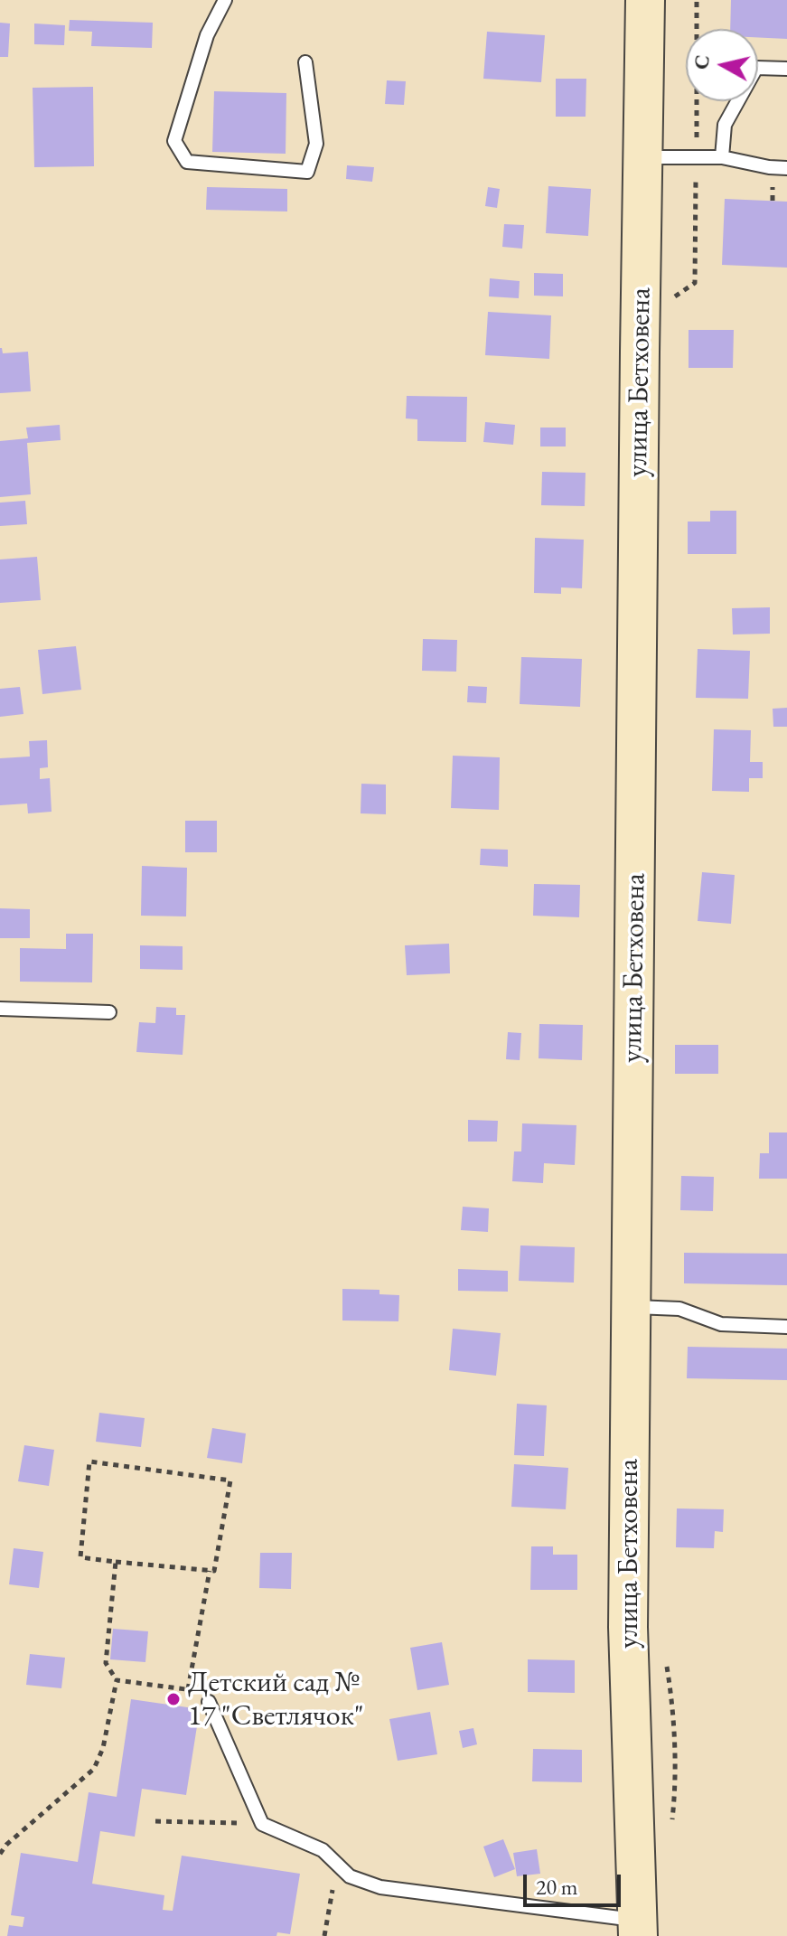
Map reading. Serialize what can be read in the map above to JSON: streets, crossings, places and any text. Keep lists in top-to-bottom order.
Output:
{
  "streets": {
    "main road": ["улица Бетховена"]
  },
  "places": ["Детский сад № 17 \"Светлячок\""],
  "scale_bar": "20 m",
  "north": "left"
}
